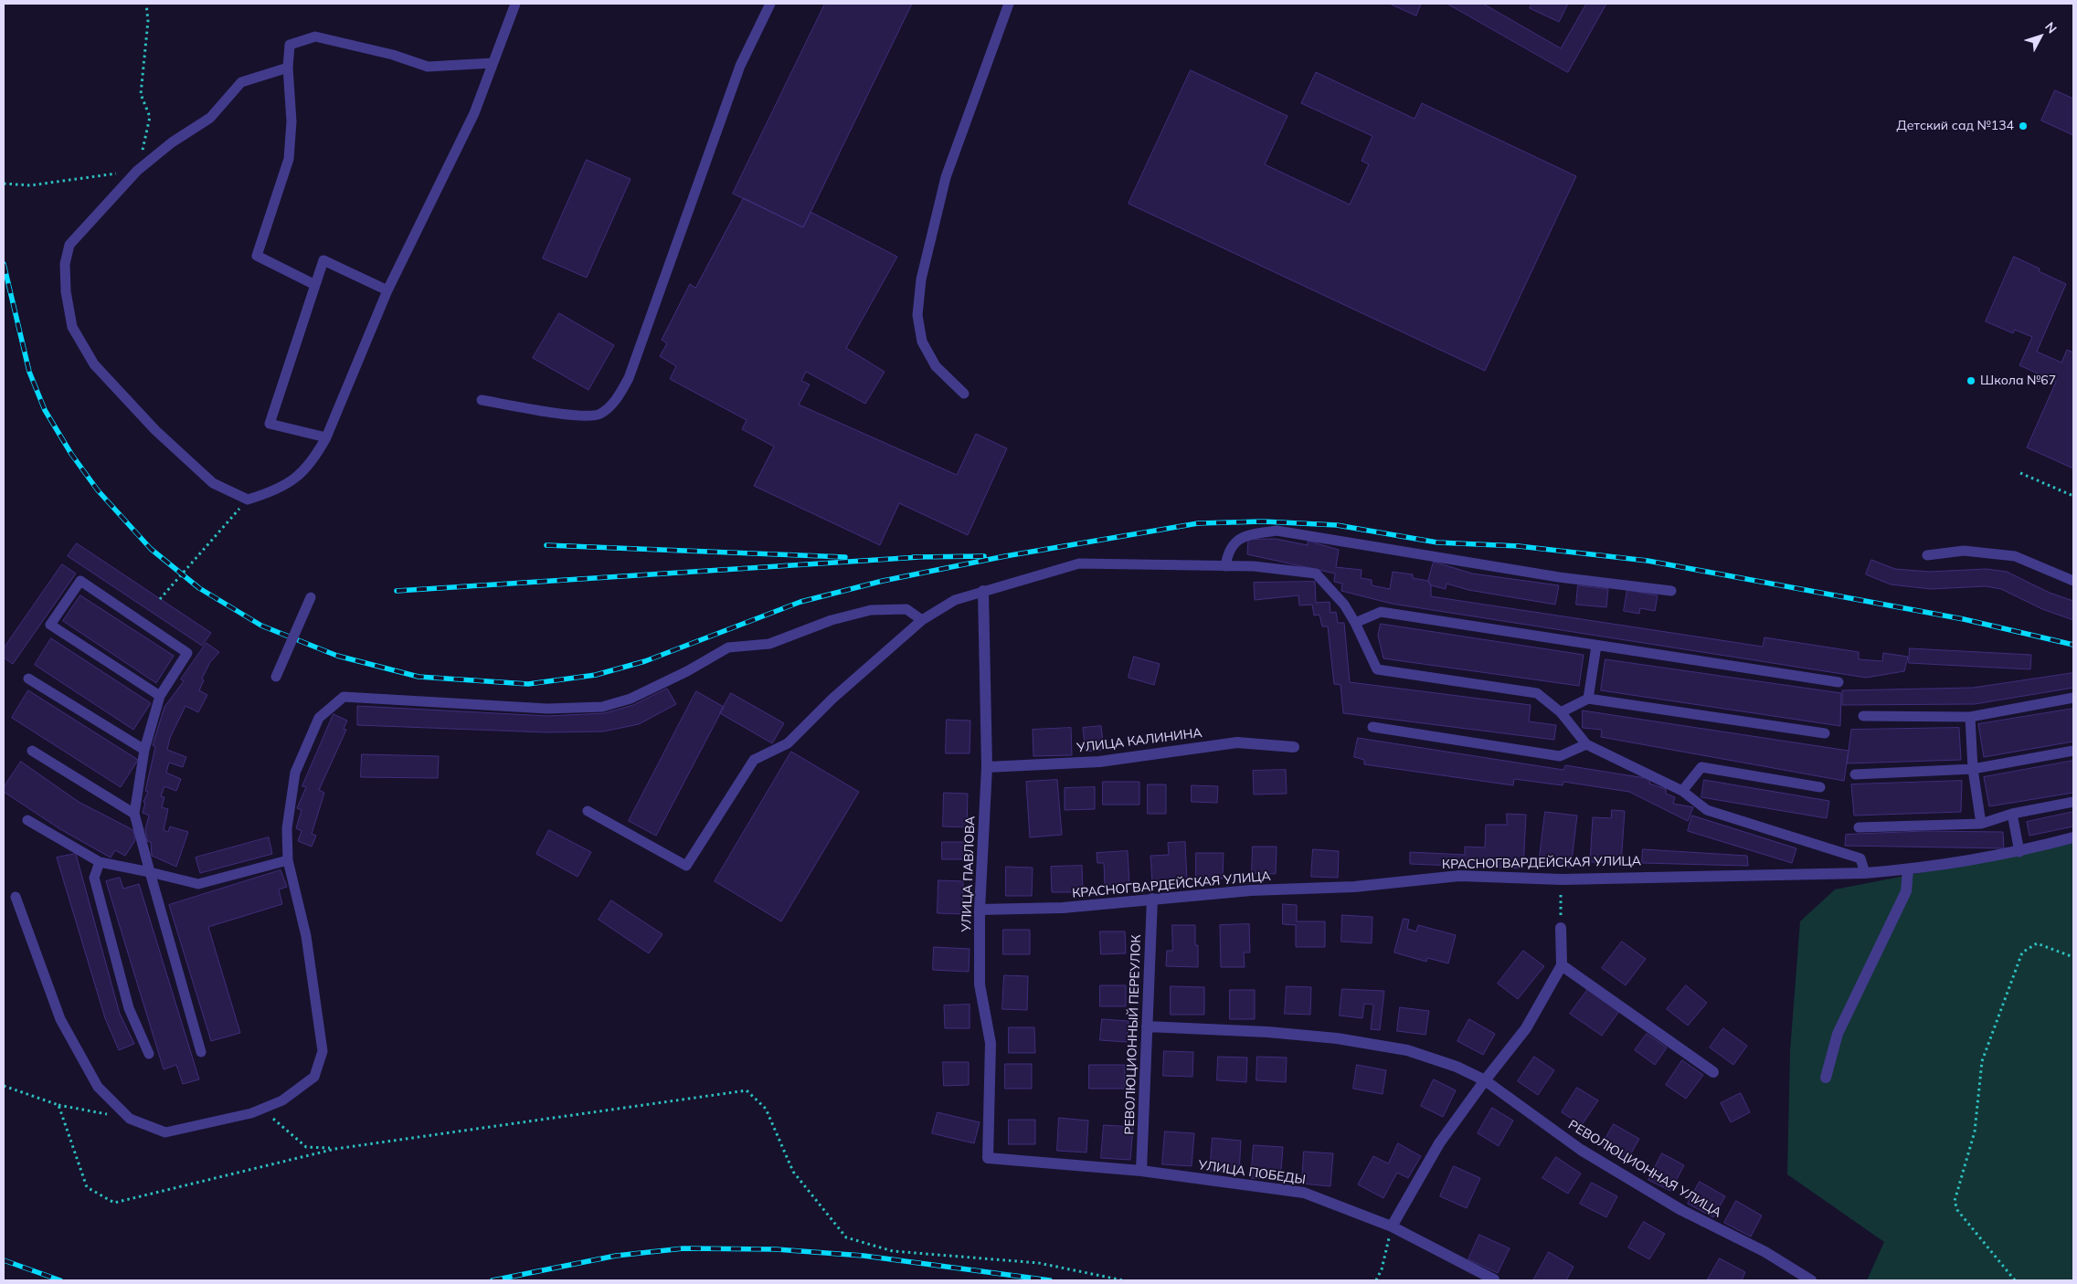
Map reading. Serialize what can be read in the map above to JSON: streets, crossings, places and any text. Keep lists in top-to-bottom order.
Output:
{
  "streets": {
    "street": [
      "УЛИЦА КАЛИНИНА",
      "КРАСНОГВАРДЕЙСКАЯ УЛИЦА",
      "УЛИЦА ПАВЛОВА",
      "РЕВОЛЮЦИОННЫЙ ПЕРЕУЛОК",
      "РЕВОЛЮЦИОННАЯ УЛИЦА",
      "УЛИЦА ПОБЕДЫ"
    ]
  },
  "crossings": [
    ["УЛИЦА КАЛИНИНА", "УЛИЦА ПАВЛОВА"],
    ["КРАСНОГВАРДЕЙСКАЯ УЛИЦА", "УЛИЦА ПАВЛОВА"],
    ["КРАСНОГВАРДЕЙСКАЯ УЛИЦА", "РЕВОЛЮЦИОННЫЙ ПЕРЕУЛОК"],
    ["УЛИЦА ПАВЛОВА", "УЛИЦА ПОБЕДЫ"],
    ["РЕВОЛЮЦИОННЫЙ ПЕРЕУЛОК", "РЕВОЛЮЦИОННАЯ УЛИЦА"],
    ["РЕВОЛЮЦИОННЫЙ ПЕРЕУЛОК", "УЛИЦА ПОБЕДЫ"]
  ],
  "places": ["Детский сад №134", "Школа №67"],
  "north": "top right"
}
